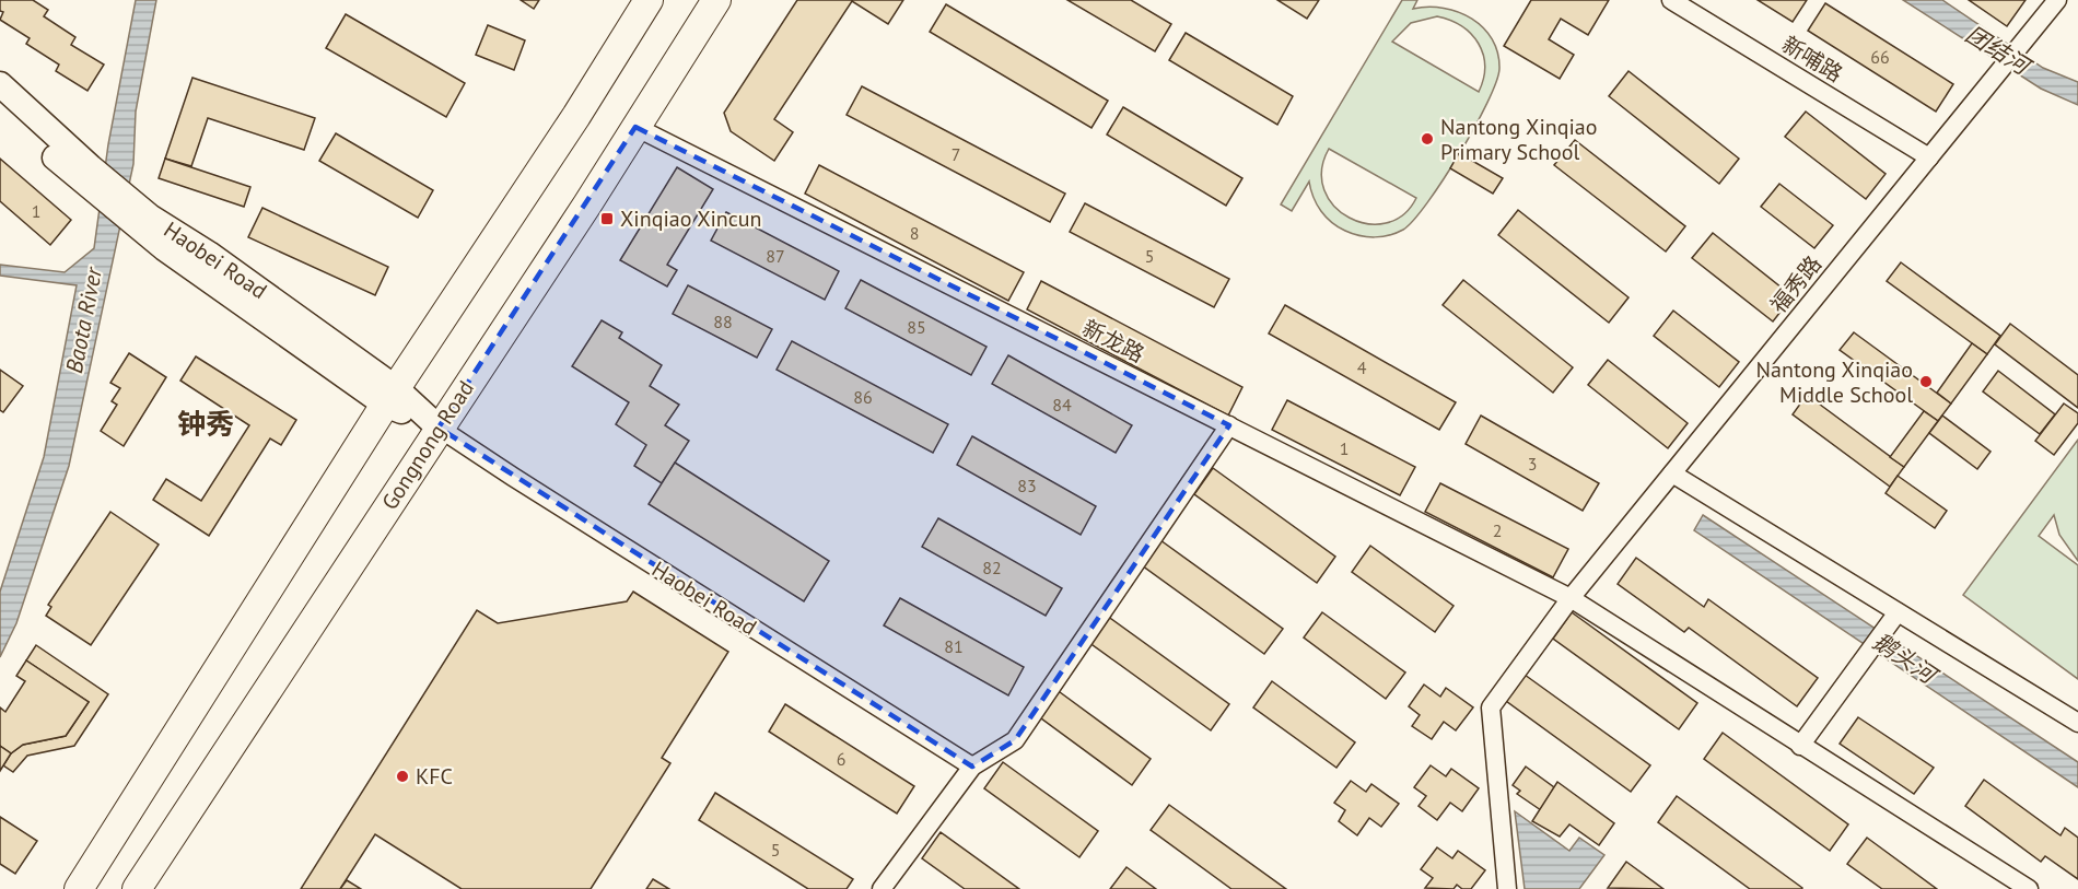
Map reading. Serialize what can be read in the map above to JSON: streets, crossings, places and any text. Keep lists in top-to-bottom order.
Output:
{
  "streets": {
    "main road": ["Gongnong Road"],
    "street": [
      "新哺路",
      "Haobei Road",
      "福秀路",
      "新龙路"
    ]
  },
  "crossings": [
    ["新哺路", "福秀路"],
    ["Haobei Road", "Gongnong Road"],
    ["福秀路", "新龙路"],
    ["新龙路", "Gongnong Road"]
  ],
  "districts": ["钟秀"],
  "water": ["团结河", "Baota River", "鹅头河"],
  "places": {
    "other": ["Nantong Xinqiao Primary School", "Nantong Xinqiao Middle School", "KFC"],
    "transit": ["Xinqiao Xincun"]
  },
  "house_numbers": [
    "66",
    "7",
    "1",
    "8",
    "87",
    "5",
    "88",
    "85",
    "4",
    "86",
    "84",
    "1",
    "3",
    "83",
    "2",
    "82",
    "81",
    "6",
    "5"
  ]
}
